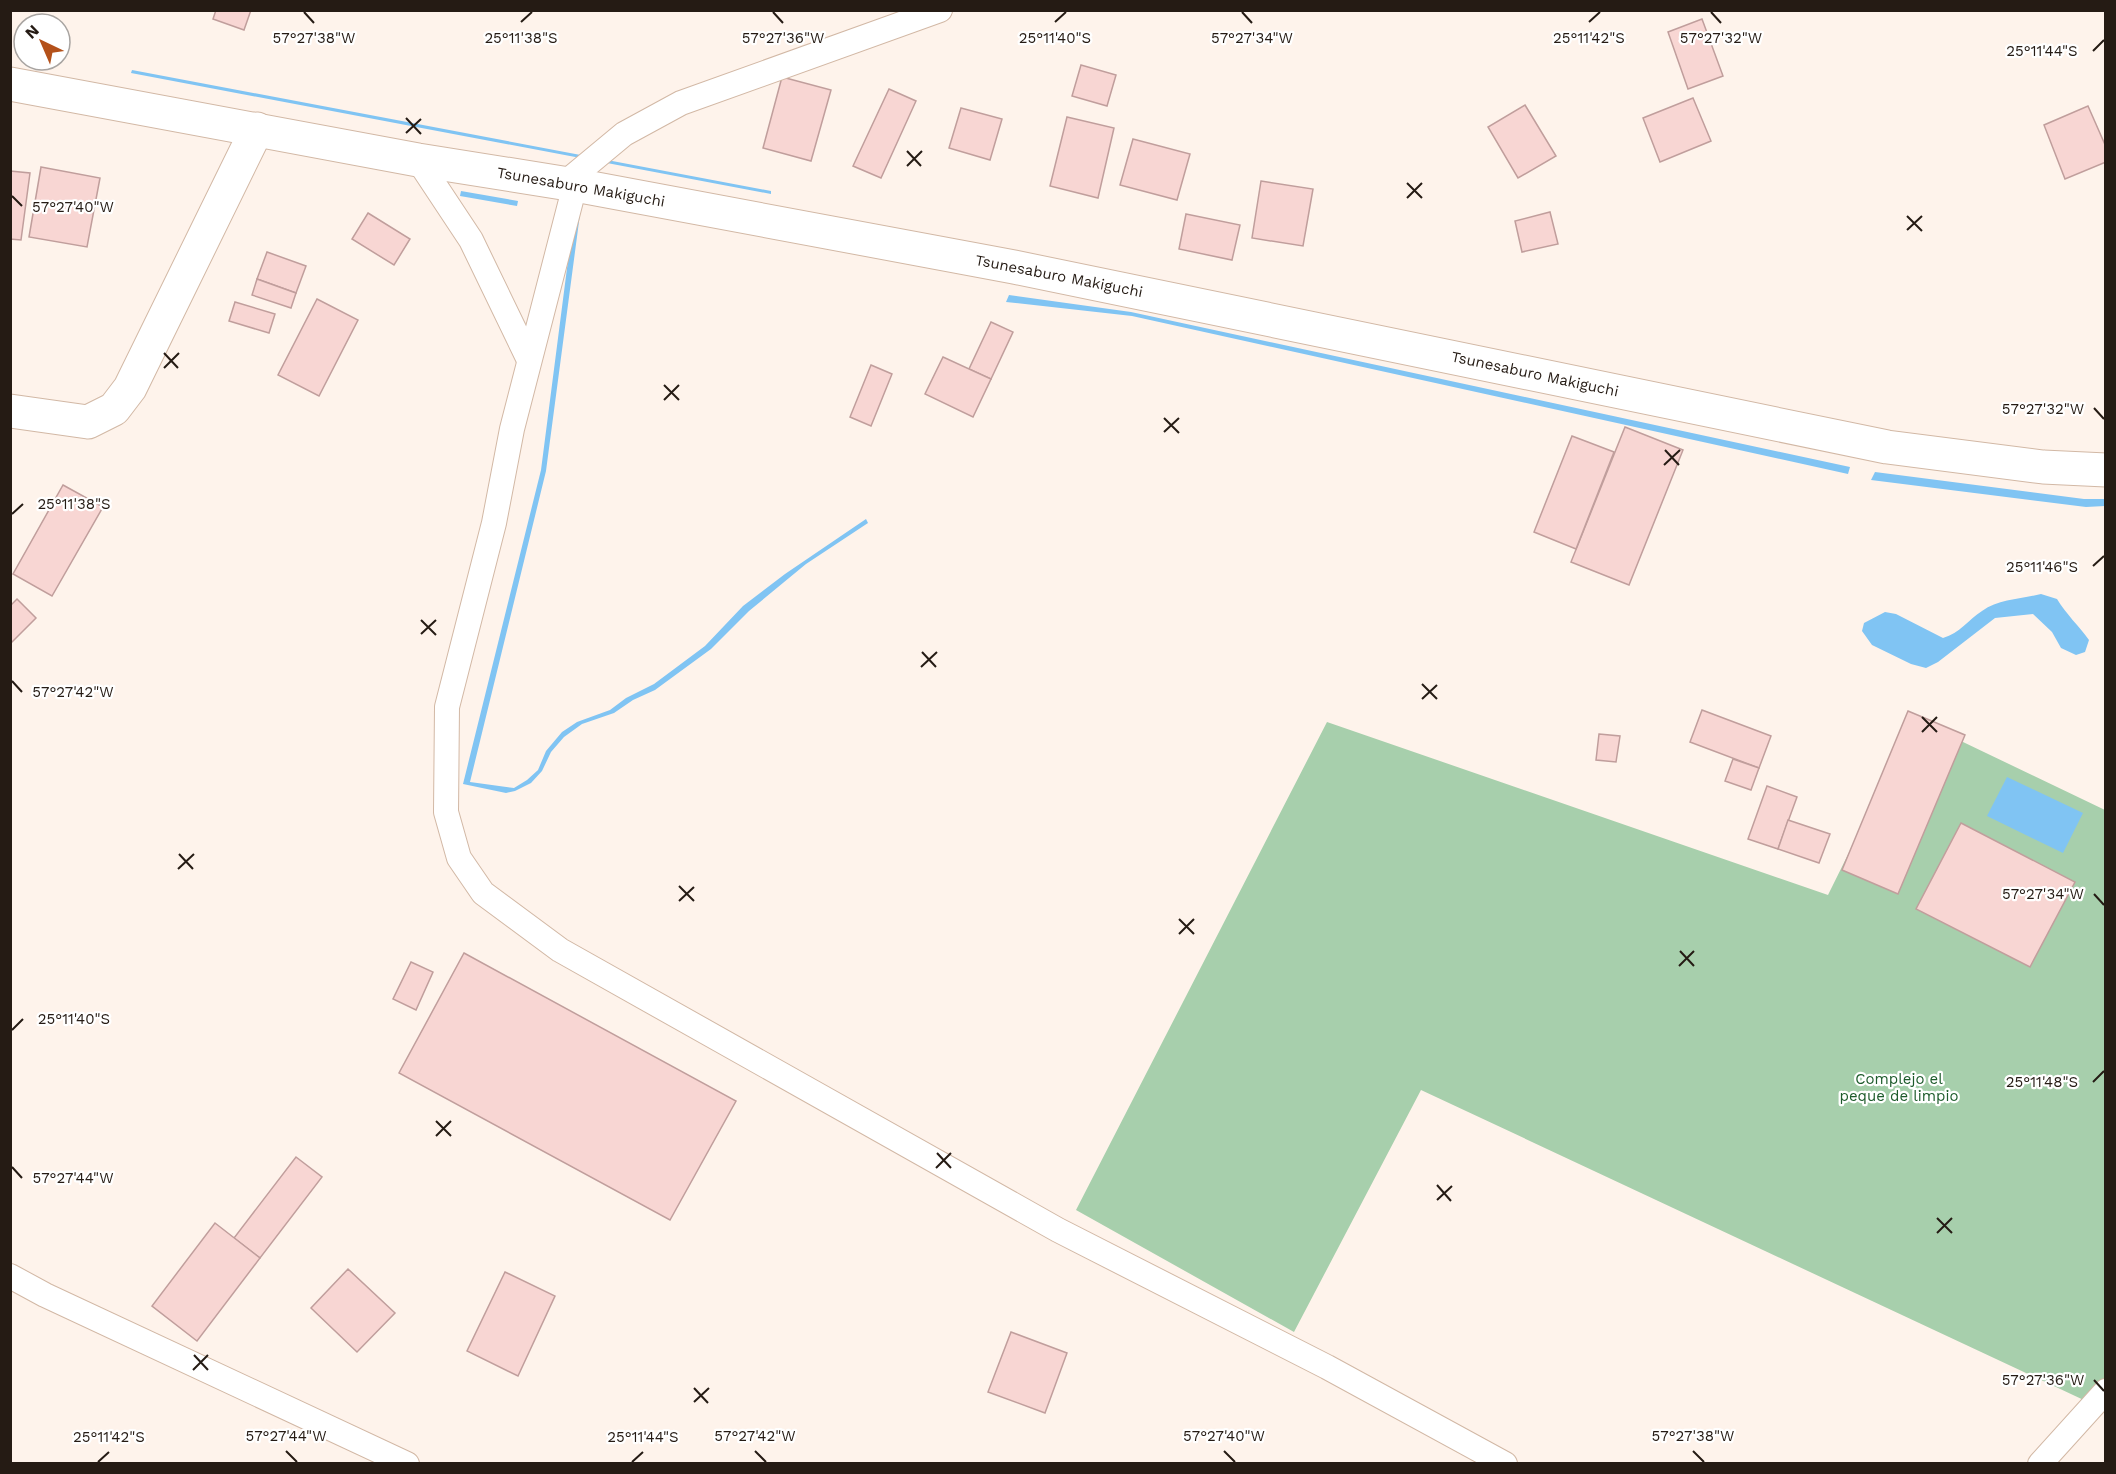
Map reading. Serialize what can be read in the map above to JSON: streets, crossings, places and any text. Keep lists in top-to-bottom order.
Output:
{
  "streets": {
    "street": ["Tsunesaburo Makiguchi"]
  },
  "parks": ["Complejo el peque de limpio"],
  "north": "top left",
  "coordinates": [
    "25°11'38\"S",
    "25°11'40\"S",
    "25°11'42\"S",
    "57°27'38\"W",
    "57°27'36\"W",
    "57°27'34\"W",
    "57°27'32\"W",
    "25°11'44\"S",
    "57°27'40\"W",
    "25°11'46\"S",
    "57°27'42\"W",
    "25°11'48\"S",
    "57°27'44\"W"
  ]
}
